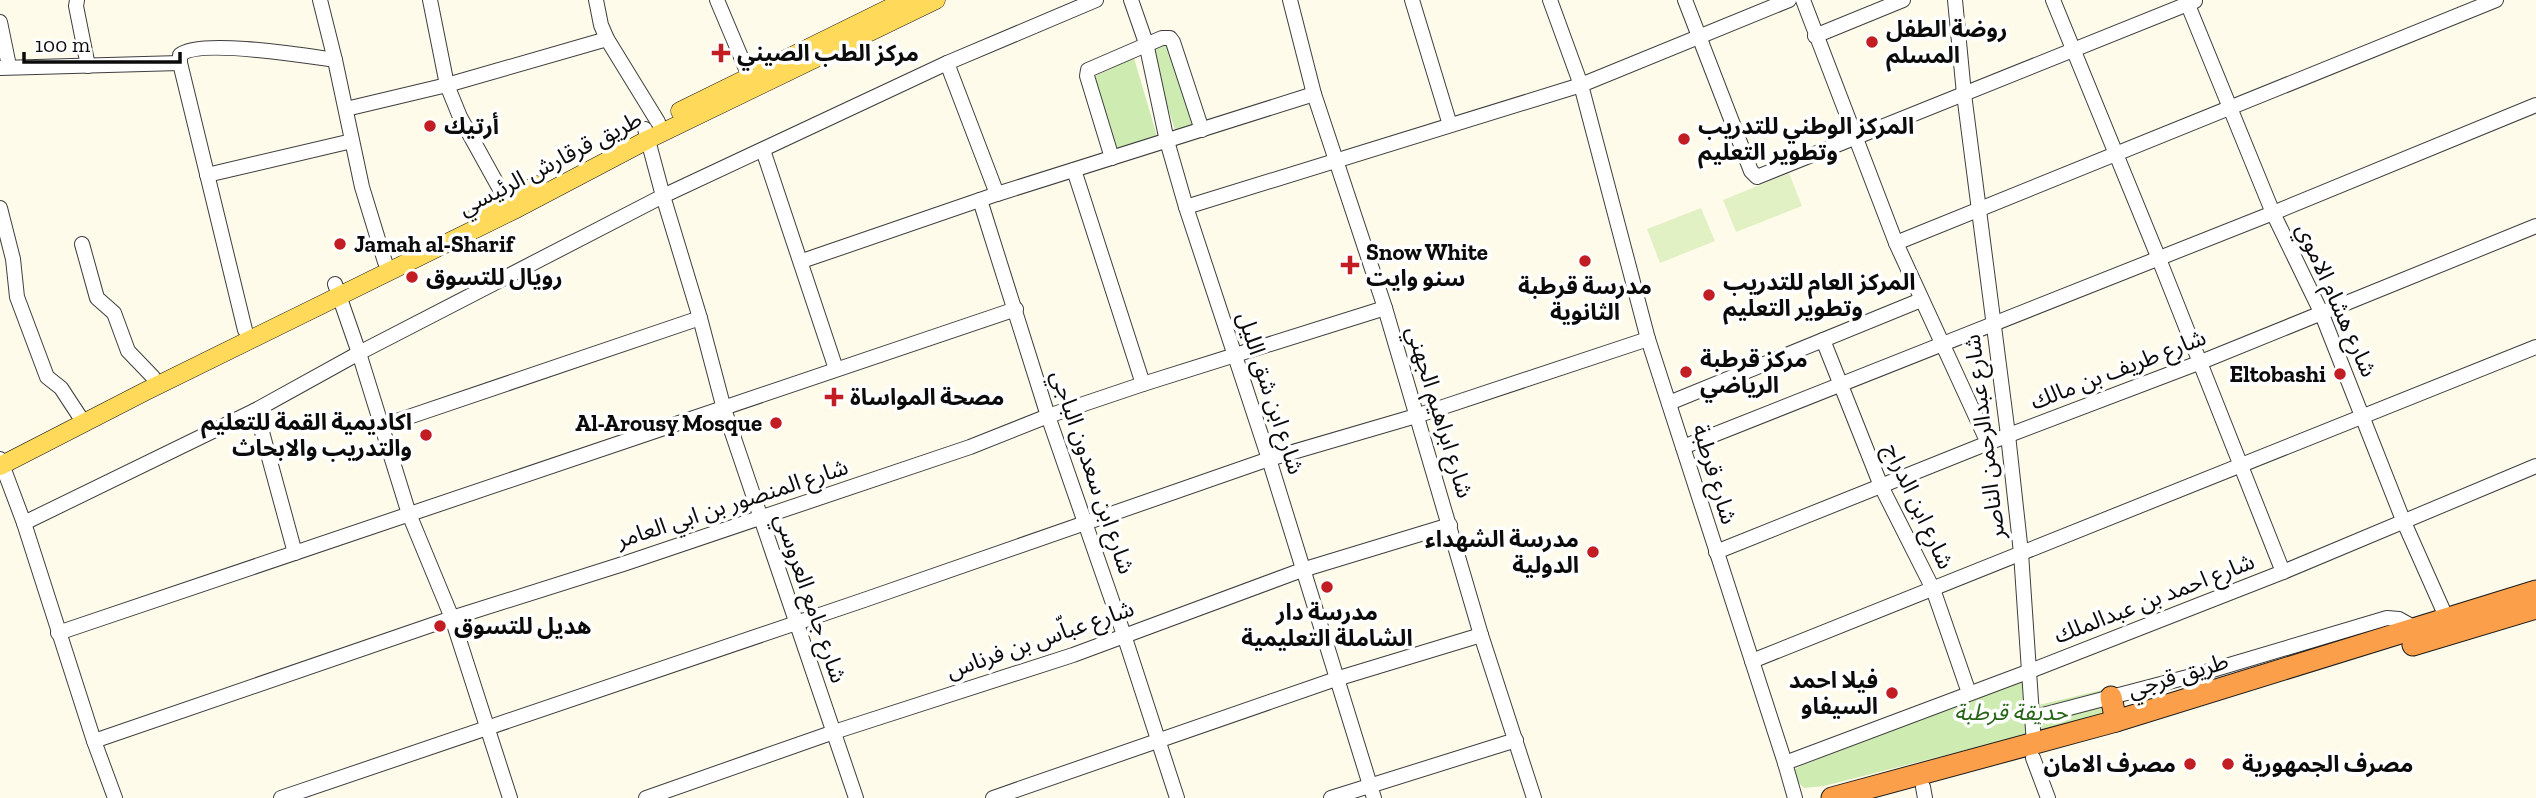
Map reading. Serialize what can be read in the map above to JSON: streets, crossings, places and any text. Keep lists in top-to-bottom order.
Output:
{
  "streets": {
    "highway": ["طريق قرجي"],
    "main road": ["طريق قرقارش الرئيسي"],
    "street": [
      "شارع هشام الاموي",
      "شارع طريف بن مالك",
      "شارع ابن شق الليل",
      "شارع ابراهيم الجهني",
      "شارع عبدالرحمن الناصر",
      "شارع ابن سعدون الباجي",
      "شارع قرطبة",
      "شارع المنصور بن ابي العامر",
      "شارع ابن الدراج",
      "شارع جامع العروسي",
      "شارع احمد بن عبدالملك",
      "شارع عباّس بن فرناس"
    ]
  },
  "crossings": [
    ["طريق قرقارش الرئيسي", "شارع جامع العروسي"],
    ["شارع هشام الاموي", "شارع طريف بن مالك"],
    ["شارع هشام الاموي", "شارع احمد بن عبدالملك"],
    ["شارع هشام الاموي", "طريق قرجي"],
    ["شارع طريف بن مالك", "شارع عبدالرحمن الناصر"],
    ["شارع طريف بن مالك", "شارع قرطبة"],
    ["شارع طريف بن مالك", "شارع ابن الدراج"],
    ["شارع ابن شق الليل", "شارع المنصور بن ابي العامر"],
    ["شارع ابن شق الليل", "شارع عباّس بن فرناس"],
    ["شارع ابراهيم الجهني", "شارع المنصور بن ابي العامر"],
    ["شارع ابراهيم الجهني", "شارع عباّس بن فرناس"],
    ["شارع عبدالرحمن الناصر", "شارع احمد بن عبدالملك"],
    ["شارع عبدالرحمن الناصر", "طريق قرجي"],
    ["شارع ابن سعدون الباجي", "شارع المنصور بن ابي العامر"],
    ["شارع ابن سعدون الباجي", "شارع عباّس بن فرناس"],
    ["شارع قرطبة", "شارع احمد بن عبدالملك"],
    ["شارع المنصور بن ابي العامر", "شارع جامع العروسي"],
    ["شارع ابن الدراج", "شارع احمد بن عبدالملك"],
    ["شارع جامع العروسي", "شارع عباّس بن فرناس"]
  ],
  "parks": ["حديقة قرطبة"],
  "places": {
    "other": [
      "روضة الطفل المسلم",
      "أرتيك",
      "المركز الوطني للتدريب وتطوير التعليم",
      "Jamah al-Sharif",
      "مدرسة قرطبة الثانوية",
      "رويال للتسوق",
      "المركز العام للتدريب وتطوير التعليم",
      "مركز قرطبة الرياضي",
      "Eltobashi",
      "Al-Arousy Mosque",
      "اكاديمية القمة للتعليم والتدريب والابحاث",
      "مدرسة الشهداء الدولية",
      "مدرسة دار الشاملة التعليمية",
      "هديل للتسوق",
      "فيلا احمد السيفاو",
      "مصرف الامان",
      "مصرف الجمهورية"
    ],
    "health": ["مركز الطب الصيني", "Snow White سنو وايت", "مصحة المواساة"]
  },
  "scale_bar": "100 m"
}
